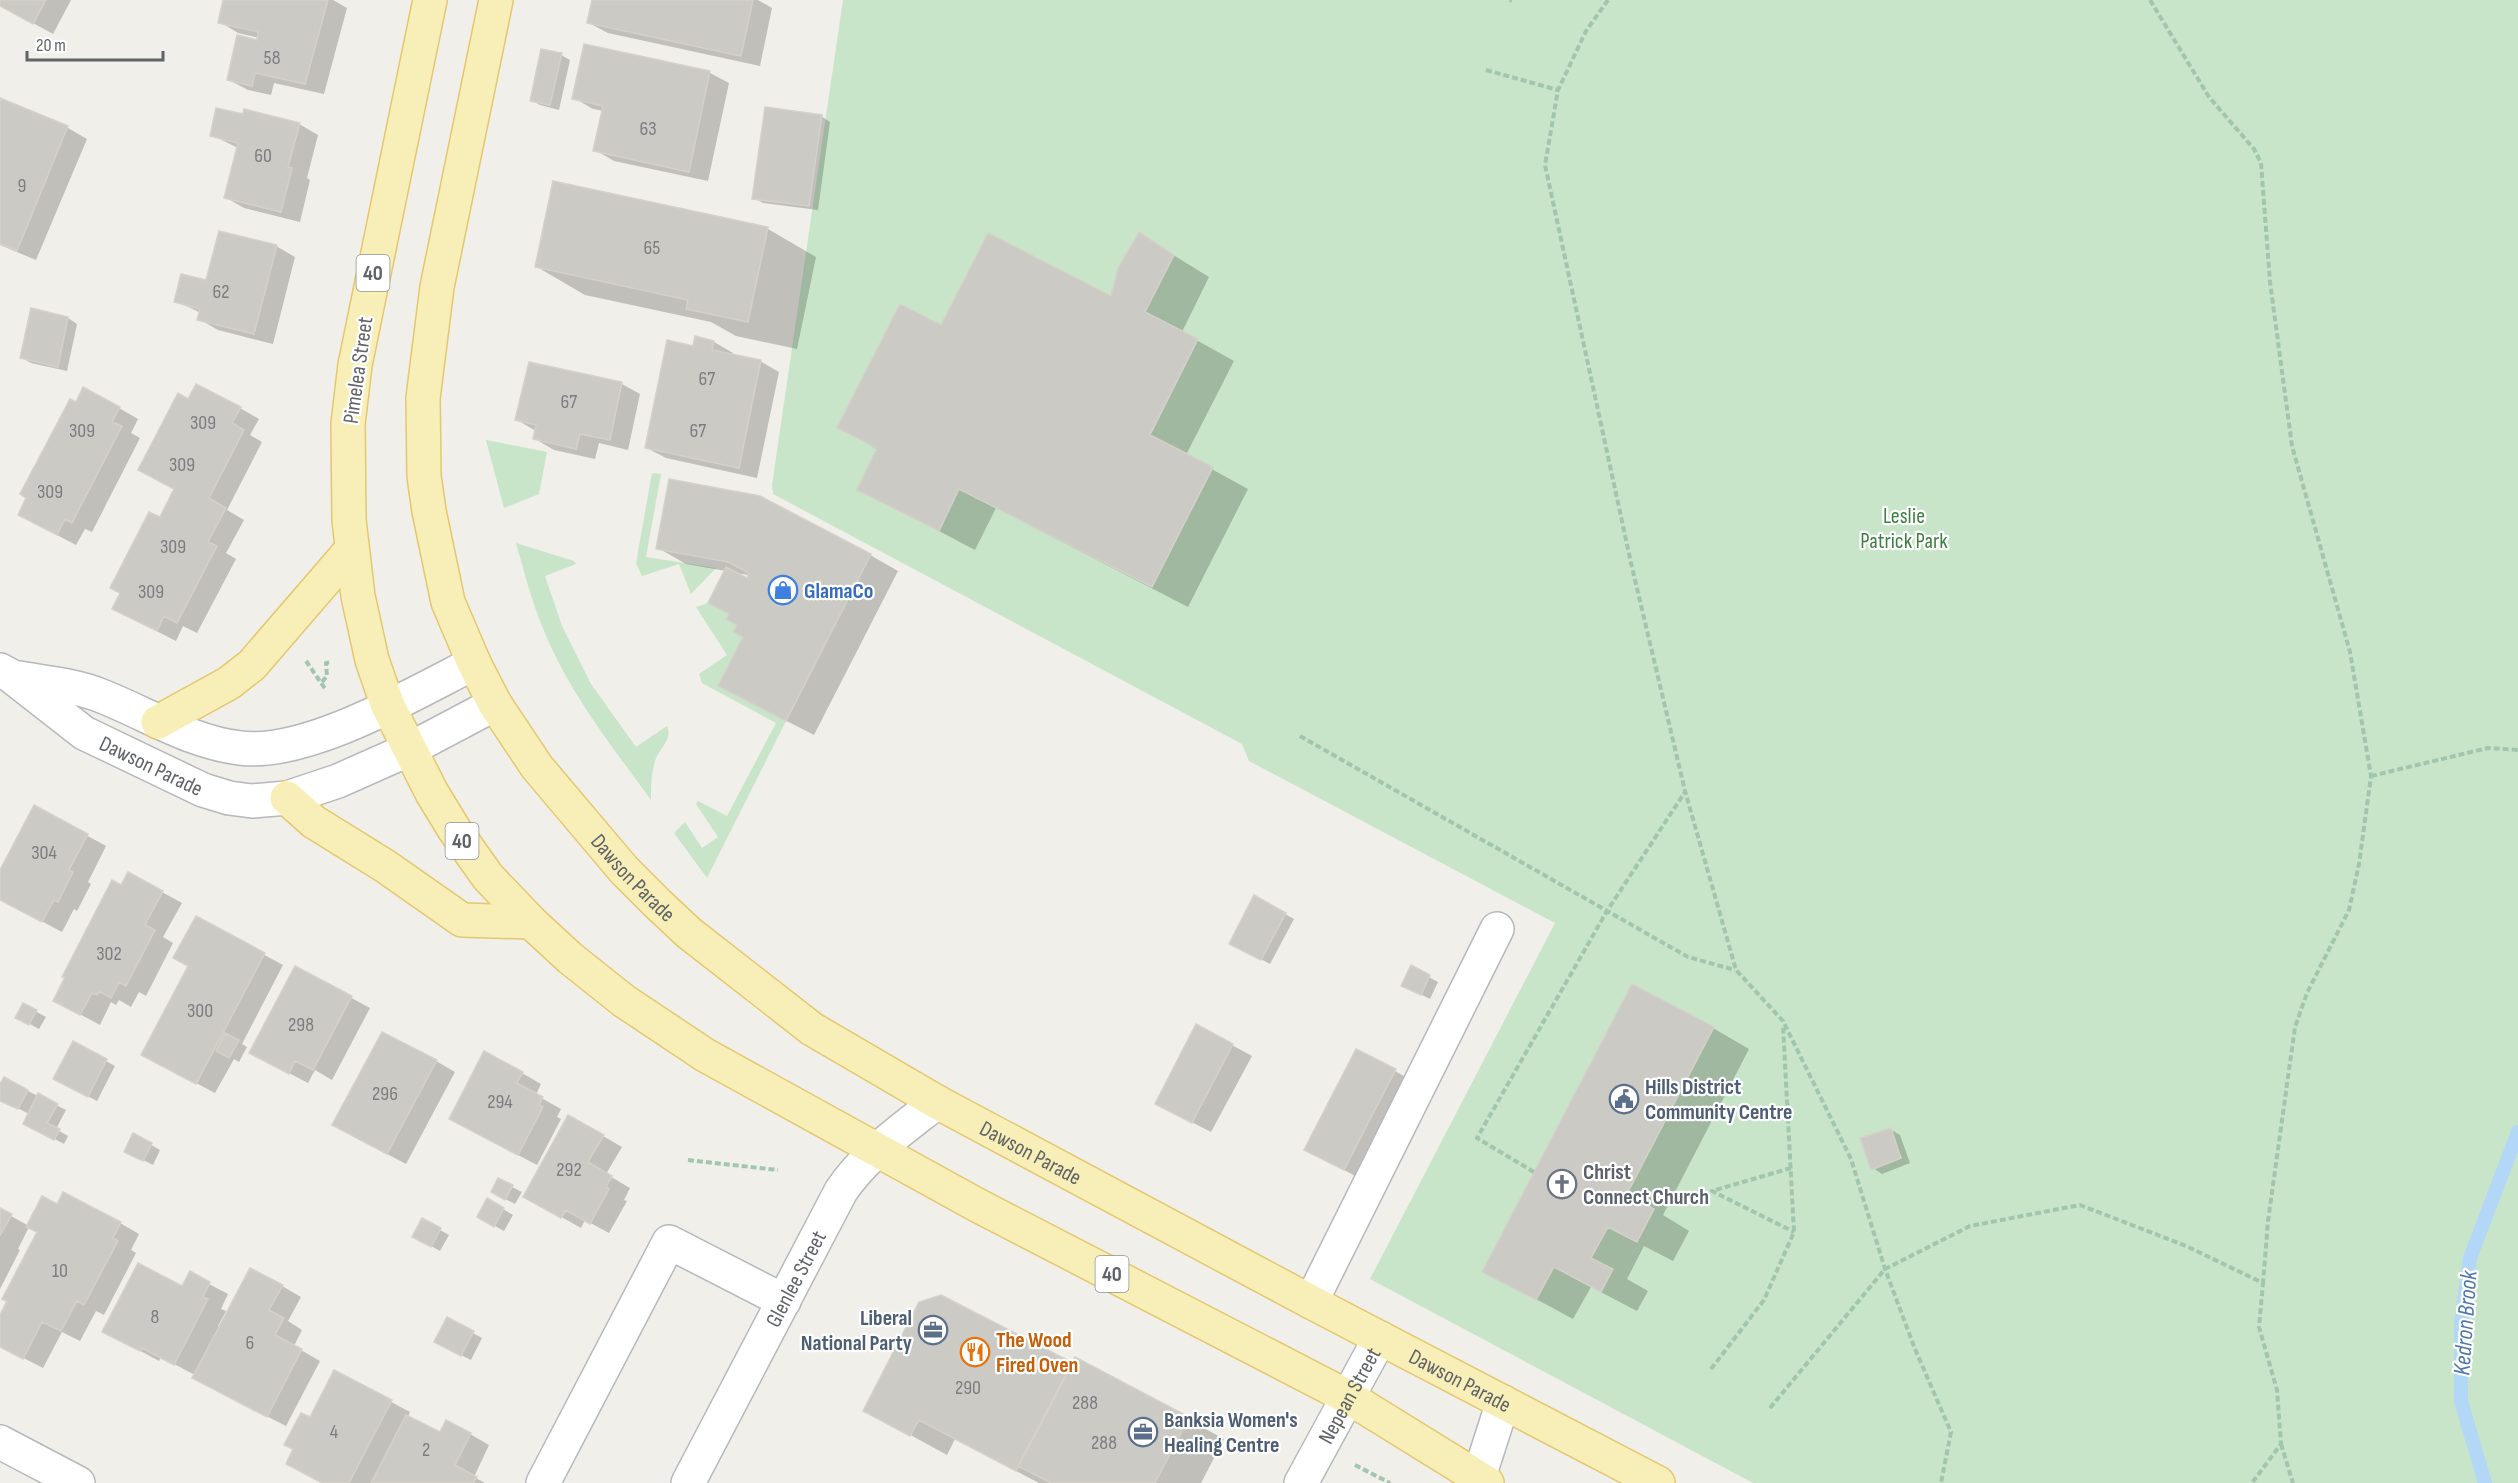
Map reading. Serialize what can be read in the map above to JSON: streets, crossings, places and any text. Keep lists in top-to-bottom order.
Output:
{
  "streets": {
    "main road": ["40", "Pimelea Street", "Dawson Parade"],
    "street": ["Glenlee Street", "Nepean Street"]
  },
  "crossings": [
    ["40", "Pimelea Street"],
    ["40", "Dawson Parade"],
    ["40", "Glenlee Street"],
    ["40", "Nepean Street"],
    ["Pimelea Street", "Dawson Parade"],
    ["Dawson Parade", "Glenlee Street"],
    ["Dawson Parade", "Nepean Street"]
  ],
  "water": ["Kedron Brook"],
  "parks": ["Leslie Patrick Park"],
  "places": {
    "shop": ["GlamaCo"],
    "public building": ["Hills District Community Centre"],
    "church": ["Christ Connect Church"],
    "office": ["Liberal National Party", "Banksia Women's Healing Centre"],
    "restaurant": ["The Wood Fired Oven"]
  },
  "house_numbers": [
    "58",
    "63",
    "60",
    "9",
    "65",
    "62",
    "67",
    "67",
    "309",
    "309",
    "67",
    "309",
    "309",
    "309",
    "309",
    "304",
    "302",
    "300",
    "298",
    "296",
    "294",
    "292",
    "10",
    "8",
    "6",
    "290",
    "288",
    "4",
    "288",
    "2"
  ],
  "scale_bar": "20 m"
}
